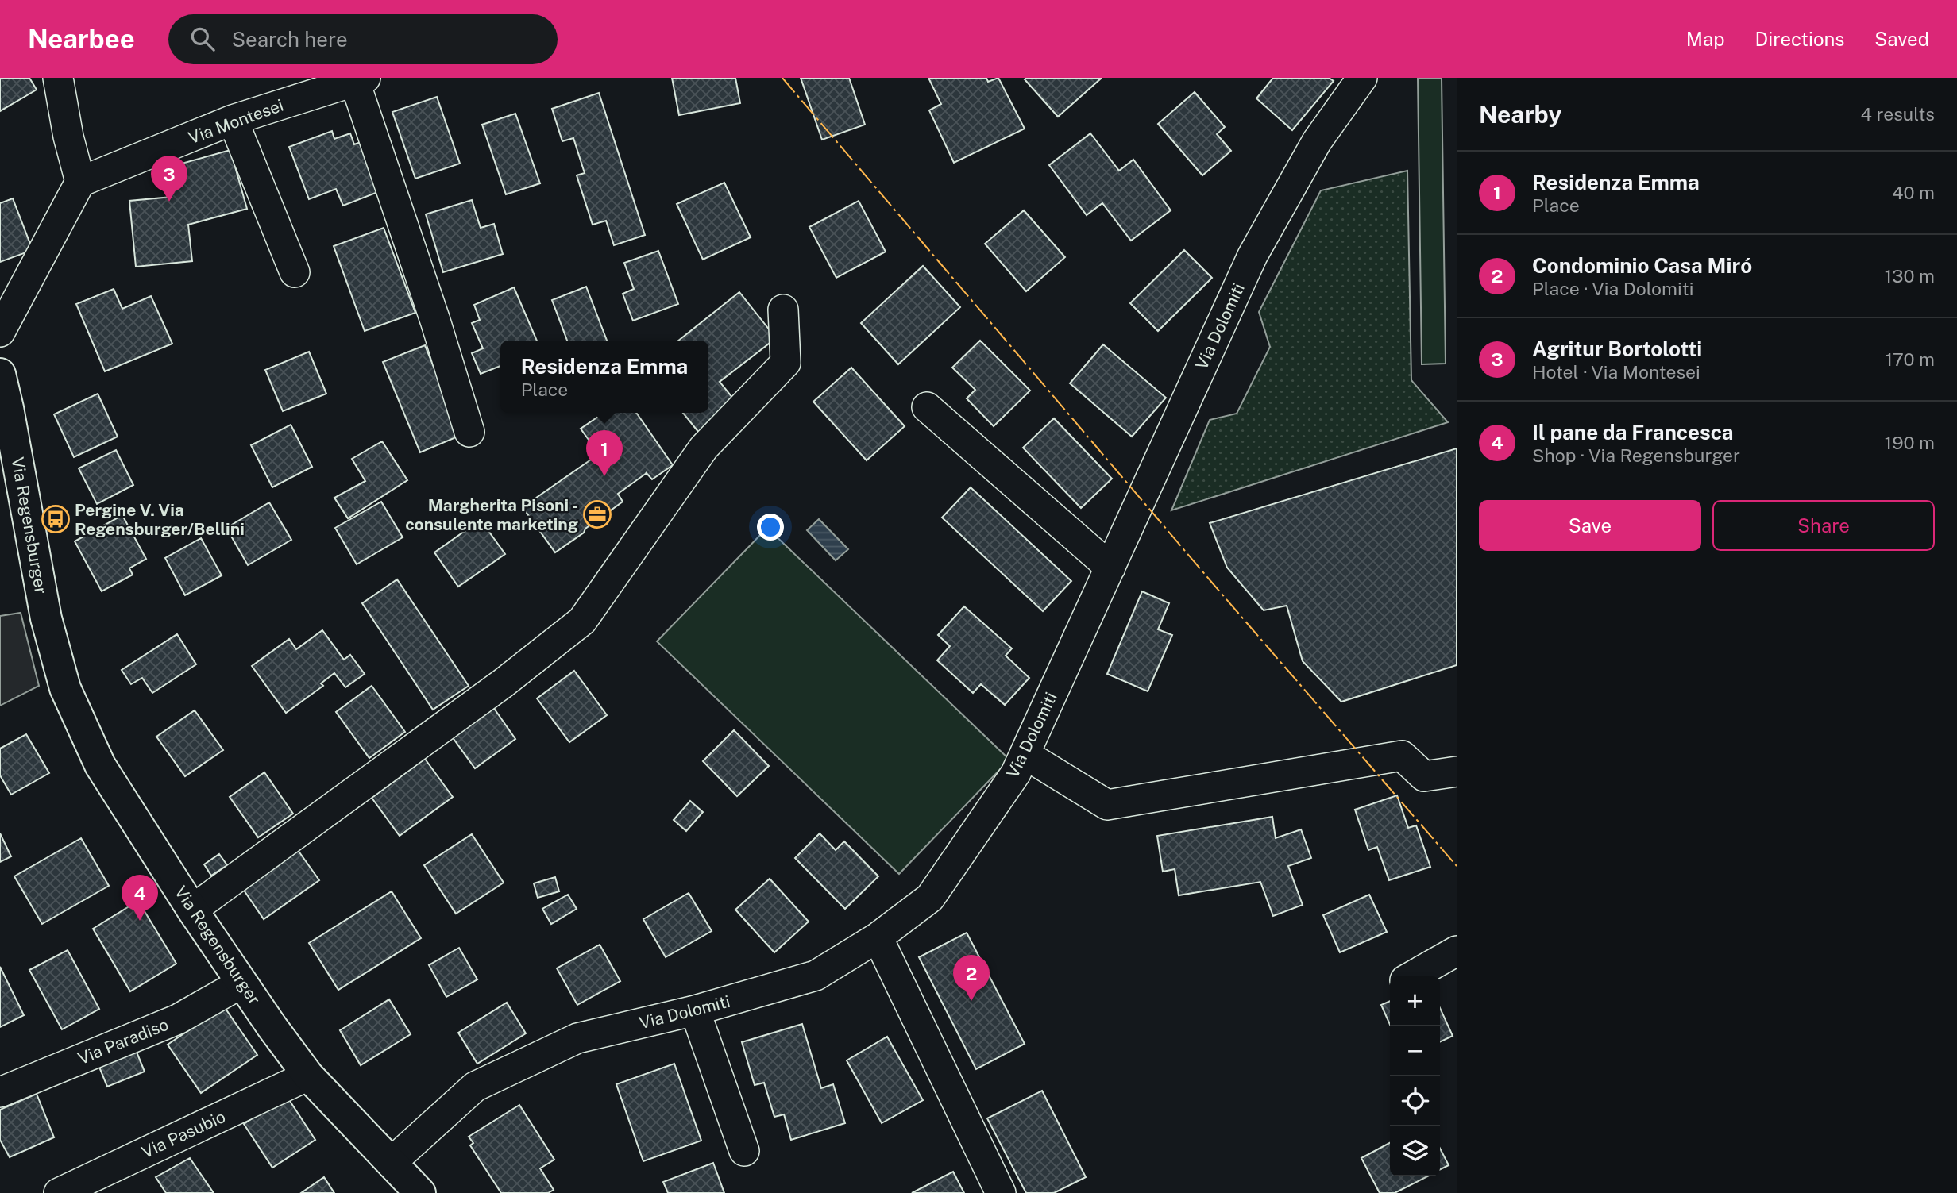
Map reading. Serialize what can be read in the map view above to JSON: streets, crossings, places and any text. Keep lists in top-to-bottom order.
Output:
{
  "streets": {
    "main road": ["Via Regensburger"],
    "street": [
      "Via Montesei",
      "Via Dolomiti",
      "Via Paradiso",
      "Via Pasubio"
    ]
  },
  "crossings": [
    ["Via Dolomiti", "Via Regensburger"],
    ["Via Regensburger", "Via Paradiso"],
    ["Via Regensburger", "Via Pasubio"]
  ],
  "places": {
    "office": ["Margherita Pisoni - consulente marketing"],
    "bus stop": ["Pergine V. Via Regensburger/Bellini"]
  },
  "page": {
    "header": "Nearbee",
    "search": "Search here",
    "nav": ["Map", "Directions", "Saved"],
    "heading": ["Nearby", "4 results"],
    "list": [
      {
        "mark": "1",
        "name": "Residenza Emma",
        "note": "Place",
        "value": "40 m"
      },
      {
        "mark": "2",
        "name": "Condominio Casa Miró",
        "note": "Place · Via Dolomiti",
        "value": "130 m"
      },
      {
        "mark": "3",
        "name": "Agritur Bortolotti",
        "note": "Hotel · Via Montesei",
        "value": "170 m"
      },
      {
        "mark": "4",
        "name": "Il pane da Francesca",
        "note": "Shop · Via Regensburger",
        "value": "190 m"
      }
    ],
    "pins": [
      "3",
      "1",
      "4",
      "2"
    ],
    "popup": ["Residenza Emma", "Place"],
    "buttons": ["Save", "Share"],
    "map_buttons": ["+", "−"]
  }
}
